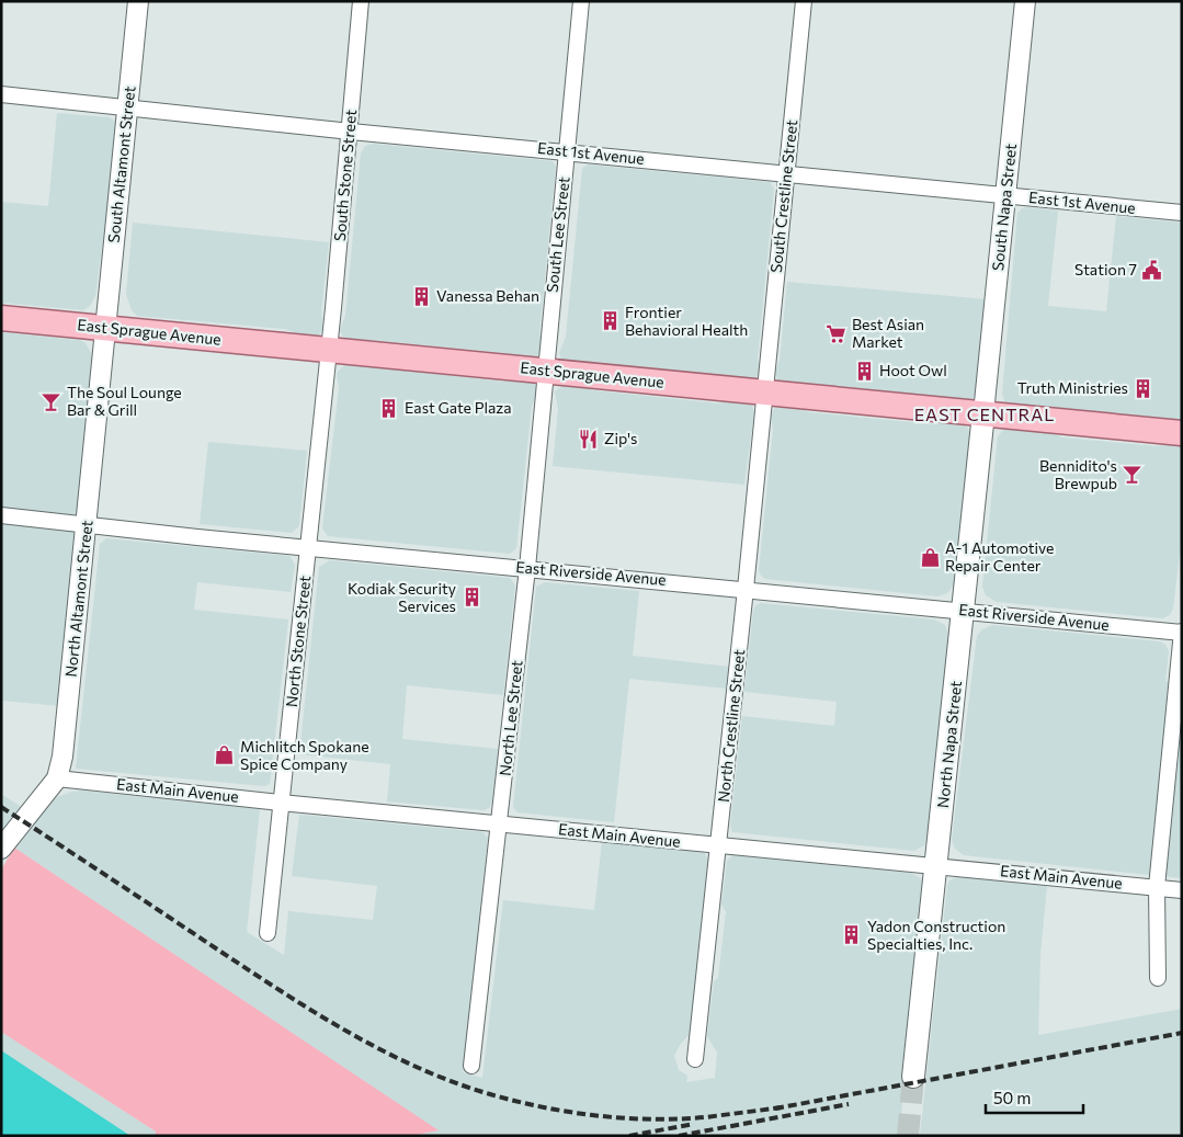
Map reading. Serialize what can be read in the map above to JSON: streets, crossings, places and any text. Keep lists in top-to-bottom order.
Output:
{
  "streets": {
    "main road": ["East Sprague Avenue", "North Napa Street"],
    "street": [
      "East 1st Avenue",
      "South Altamont Street",
      "South Stone Street",
      "South Crestline Street",
      "South Napa Street",
      "South Lee Street",
      "East Riverside Avenue",
      "North Altamont Street",
      "North Stone Street",
      "North Lee Street",
      "North Crestline Street",
      "East Main Avenue"
    ]
  },
  "crossings": [
    ["East 1st Avenue", "South Altamont Street"],
    ["East 1st Avenue", "South Stone Street"],
    ["East 1st Avenue", "South Crestline Street"],
    ["East 1st Avenue", "South Napa Street"],
    ["East 1st Avenue", "South Lee Street"],
    ["South Altamont Street", "East Sprague Avenue"],
    ["South Altamont Street", "North Altamont Street"],
    ["South Stone Street", "East Sprague Avenue"],
    ["South Stone Street", "North Stone Street"],
    ["South Crestline Street", "East Sprague Avenue"],
    ["South Crestline Street", "North Crestline Street"],
    ["South Napa Street", "East Sprague Avenue"],
    ["South Napa Street", "North Napa Street"],
    ["South Lee Street", "East Sprague Avenue"],
    ["South Lee Street", "North Lee Street"],
    ["East Sprague Avenue", "North Altamont Street"],
    ["East Sprague Avenue", "North Stone Street"],
    ["East Sprague Avenue", "North Lee Street"],
    ["East Sprague Avenue", "North Crestline Street"],
    ["East Sprague Avenue", "North Napa Street"],
    ["East Riverside Avenue", "North Altamont Street"],
    ["East Riverside Avenue", "North Stone Street"],
    ["East Riverside Avenue", "North Lee Street"],
    ["East Riverside Avenue", "North Crestline Street"],
    ["East Riverside Avenue", "North Napa Street"],
    ["North Altamont Street", "East Main Avenue"],
    ["North Stone Street", "East Main Avenue"],
    ["North Lee Street", "East Main Avenue"],
    ["North Crestline Street", "East Main Avenue"],
    ["North Napa Street", "East Main Avenue"]
  ],
  "districts": ["EAST CENTRAL"],
  "places": {
    "public building": ["Station 7"],
    "building": [
      "Vanessa Behan",
      "Frontier Behavioral Health",
      "Hoot Owl",
      "Truth Ministries",
      "East Gate Plaza",
      "Kodiak Security Services",
      "Yadon Construction Specialties, Inc."
    ],
    "supermarket": ["Best Asian Market"],
    "bar": ["The Soul Lounge Bar & Grill", "Bennidito's Brewpub"],
    "restaurant": ["Zip's"],
    "shop": ["A-1 Automotive Repair Center", "Michlitch Spokane Spice Company"]
  },
  "scale_bar": "50 m"
}
